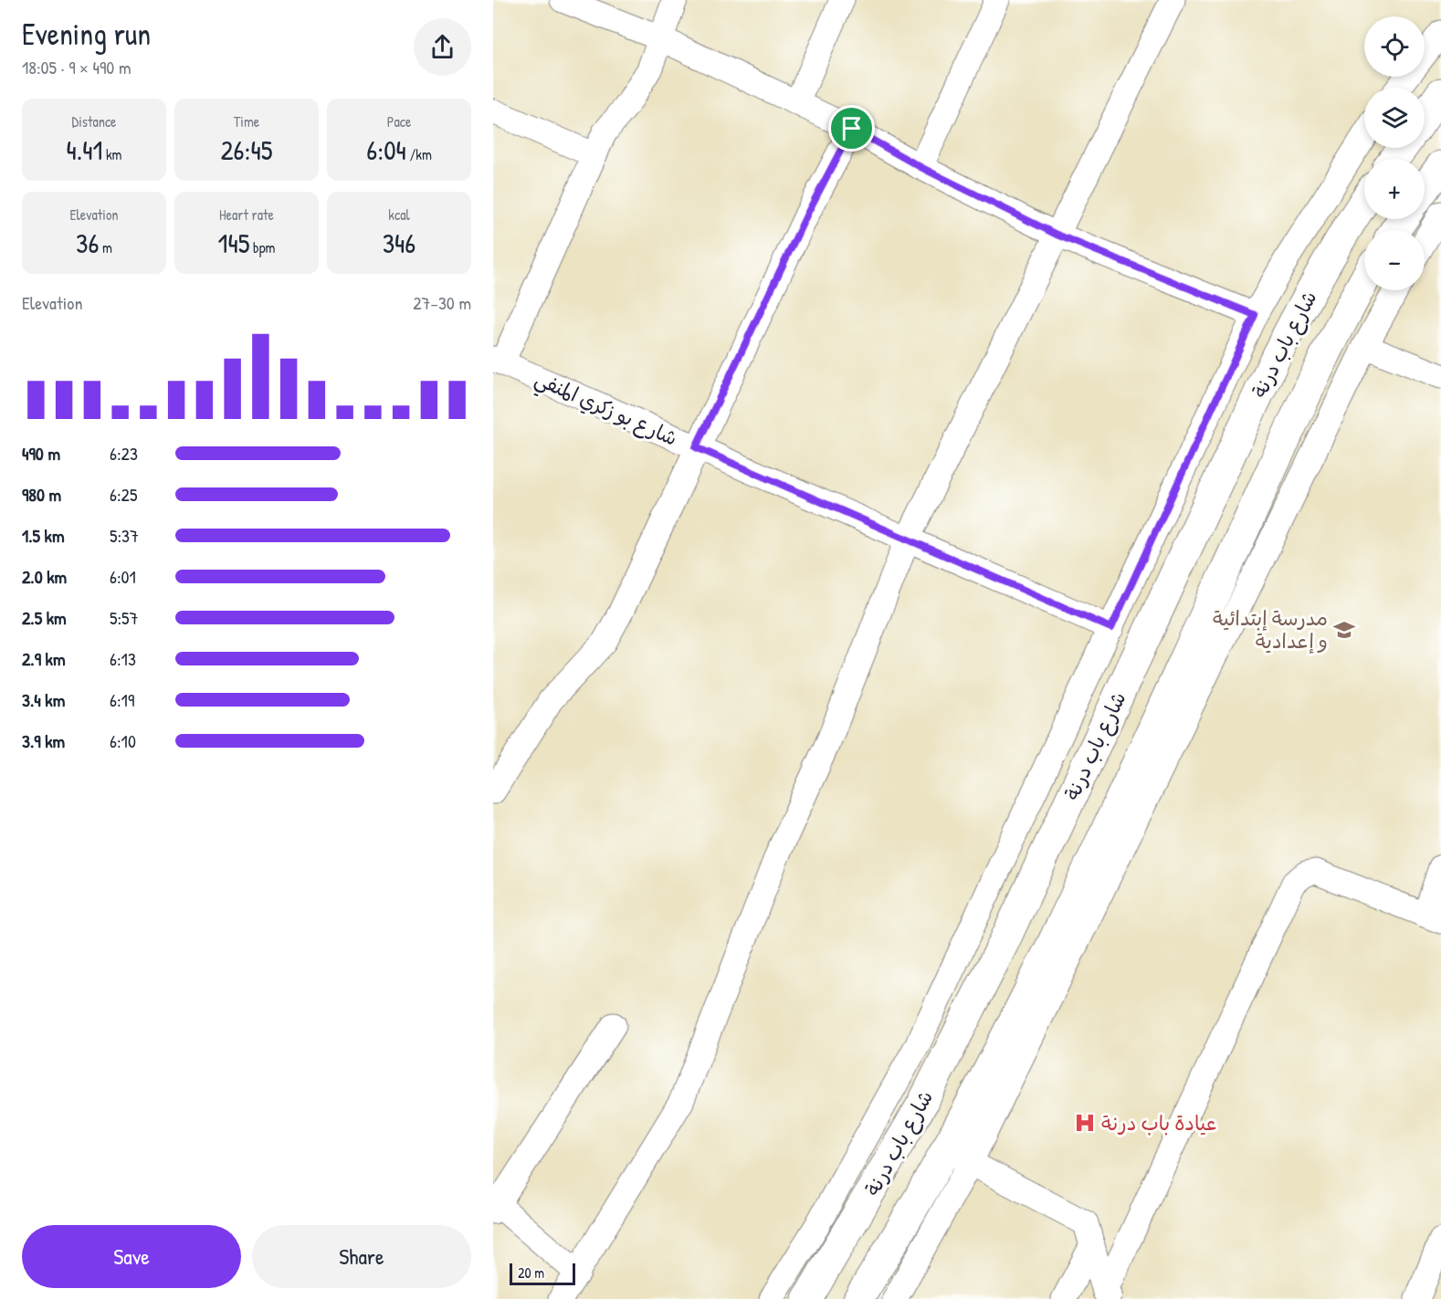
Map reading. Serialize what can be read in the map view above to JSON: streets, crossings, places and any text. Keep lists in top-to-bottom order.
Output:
{
  "streets": {
    "main road": ["شارع باب درنة"],
    "street": ["شارع بو زكري المنفي"]
  },
  "places": {
    "school or university": ["مدرسة إبتدائية و إعدادية"],
    "hospital": ["عيادة باب درنة"]
  },
  "scale_bar": "20 m",
  "page": {
    "heading": ["Evening run", "18:05 · 9 × 490 m"],
    "map_buttons": ["+", "−"],
    "stats": [
      ["Distance", "4.41 km"],
      ["Time", "26:45"],
      ["Pace", "6:04 /km"],
      ["Elevation", "36 m"],
      ["Heart rate", "145 bpm"],
      ["kcal", "346"]
    ],
    "chart": ["Elevation", "27–30 m"],
    "list": [
      {
        "name": "490 m",
        "note": "6:23"
      },
      {
        "name": "980 m",
        "note": "6:25"
      },
      {
        "name": "1.5 km",
        "note": "5:37"
      },
      {
        "name": "2.0 km",
        "note": "6:01"
      },
      {
        "name": "2.5 km",
        "note": "5:57"
      },
      {
        "name": "2.9 km",
        "note": "6:13"
      },
      {
        "name": "3.4 km",
        "note": "6:19"
      },
      {
        "name": "3.9 km",
        "note": "6:10"
      }
    ],
    "buttons": ["Save", "Share"],
    "scale": "20 m"
  }
}
